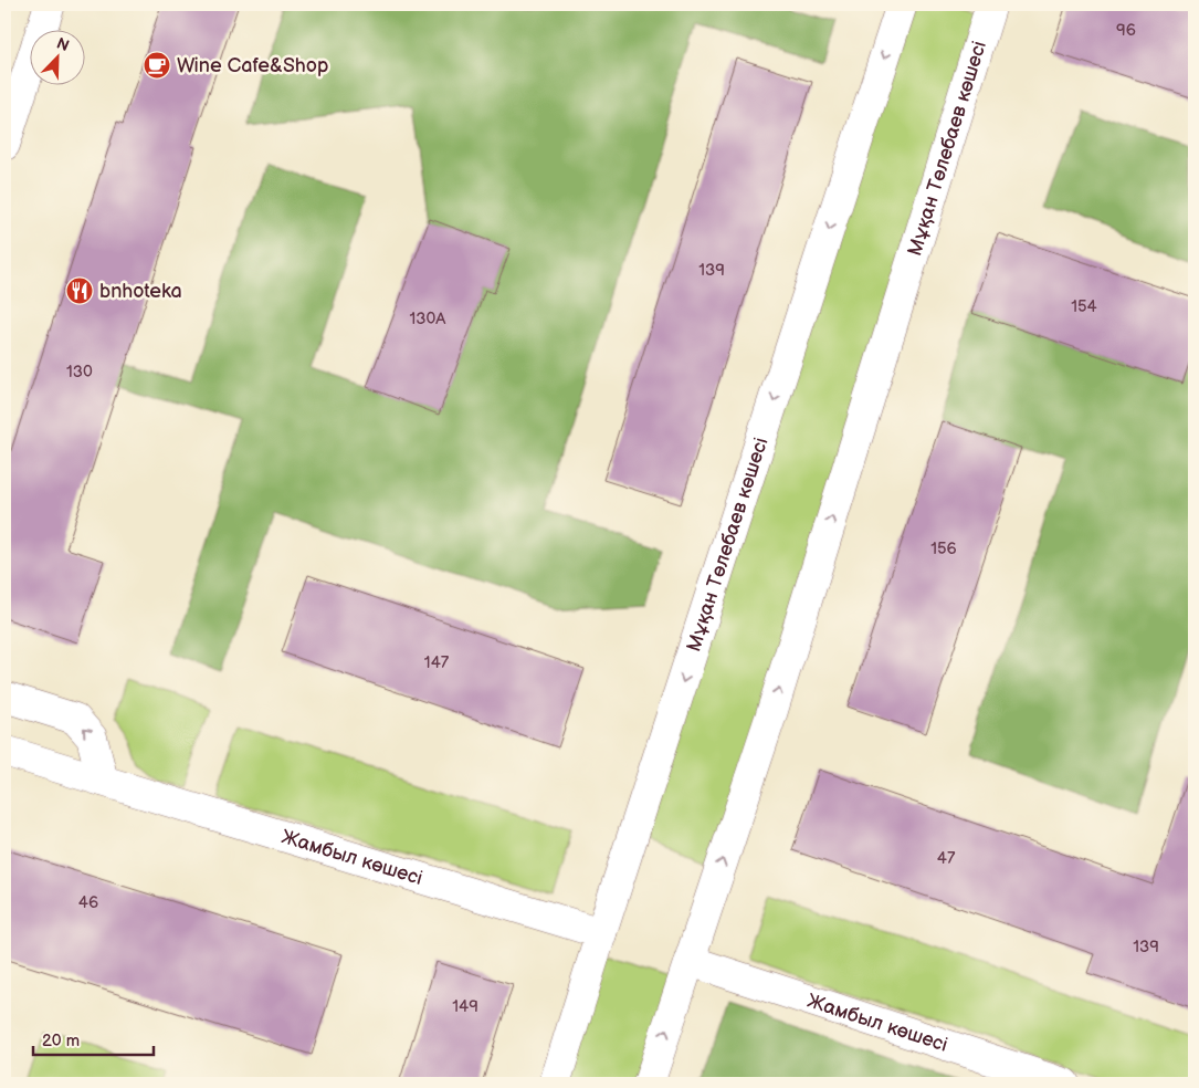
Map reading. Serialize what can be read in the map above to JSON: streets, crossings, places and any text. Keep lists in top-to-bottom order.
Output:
{
  "streets": {
    "street": ["Мұқан Төлебаев көшесі", "Жамбыл көшесі"]
  },
  "crossings": [
    ["Мұқан Төлебаев көшесі", "Жамбыл көшесі"]
  ],
  "places": {
    "cafe": ["Wine Cafe&Shop"],
    "restaurant": ["bnhoteka"]
  },
  "house_numbers": [
    "96",
    "139",
    "154",
    "130А",
    "130",
    "156",
    "147",
    "47",
    "46",
    "139",
    "149"
  ],
  "scale_bar": "20 m",
  "north": "top right"
}
